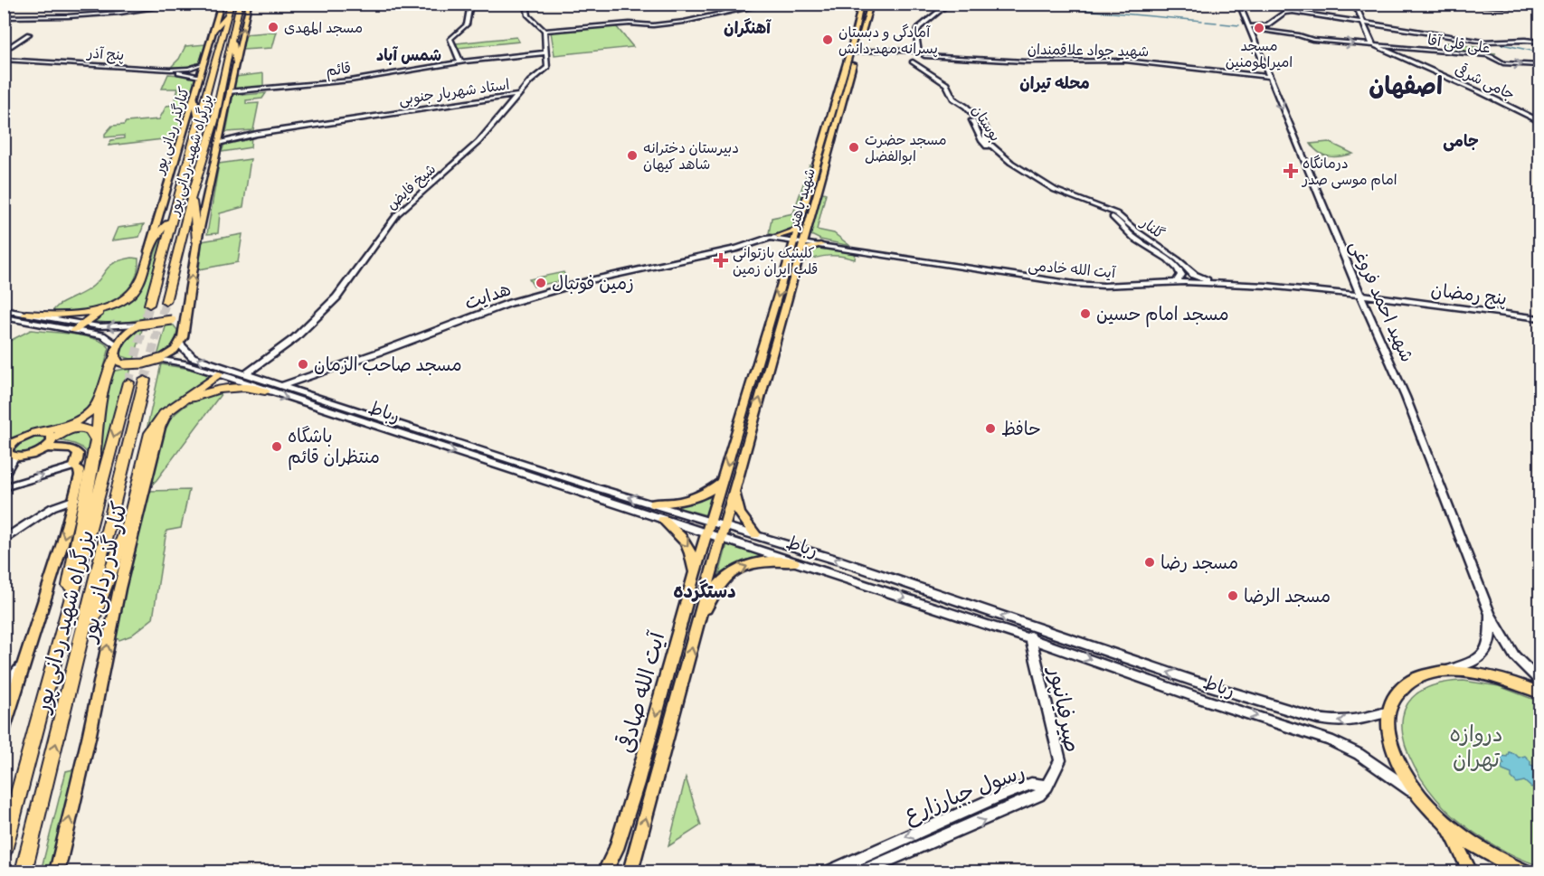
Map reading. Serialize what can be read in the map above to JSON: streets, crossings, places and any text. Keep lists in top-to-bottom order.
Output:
{
  "streets": {
    "highway": ["بزرگراه شهید ردانی پور"],
    "main road": [
      "کنارگذر ردانی پور",
      "شهید باهنر",
      "کنار گذر ردانی پور",
      "آیت الله صادقی"
    ],
    "street": [
      "علی قلی آقا",
      "شهید جواد علاقمندان",
      "پنج آذر",
      "قائم",
      "جامی شرقی",
      "استاد شهریار جنوبی",
      "بوستان",
      "شیخ فایض",
      "گلنار",
      "آیت الله خادمی",
      "پنج رمضان",
      "هدایت",
      "شهید احمد فروغی",
      "رباط",
      "صیرفیانپور",
      "رسول جبارزارع"
    ]
  },
  "crossings": [
    ["علی قلی آقا", "جامی شرقی"],
    ["علی قلی آقا", "شهید احمد فروغی"],
    ["شهید جواد علاقمندان", "بوستان"],
    ["شهید جواد علاقمندان", "شهید باهنر"],
    ["شهید جواد علاقمندان", "شهید احمد فروغی"],
    ["پنج آذر", "کنارگذر ردانی پور"],
    ["قائم", "شیخ فایض"],
    ["استاد شهریار جنوبی", "شیخ فایض"],
    ["بوستان", "گلنار"],
    ["شیخ فایض", "رباط"],
    ["شهید باهنر", "رباط"],
    ["شهید باهنر", "آیت الله صادقی"],
    ["گلنار", "آیت الله خادمی"],
    ["آیت الله خادمی", "پنج رمضان"],
    ["آیت الله خادمی", "شهید احمد فروغی"],
    ["پنج رمضان", "شهید احمد فروغی"],
    ["هدایت", "رباط"],
    ["رباط", "آیت الله صادقی"],
    ["رباط", "صیرفیانپور"],
    ["صیرفیانپور", "رسول جبارزارع"]
  ],
  "districts": [
    "آهنگران",
    "شمس آباد",
    "محله تیران",
    "اصفهان",
    "جامی",
    "دستگرده"
  ],
  "parks": ["دروازه تهران"],
  "places": {
    "other": [
      "مسجد المهدی",
      "مسجد امیرالمومنین",
      "آمادگی و دبستان پسرانه مهد دانش",
      "مسجد حضرت ابوالفضل",
      "دبیرستان دخترانه شاهد کیهان",
      "زمین فوتبال",
      "مسجد امام حسین",
      "مسجد صاحب الزمان",
      "حافظ",
      "باشگاه منتظران قائم",
      "مسجد رضا",
      "مسجد الرضا"
    ],
    "health": ["درمانگاه امام موسی صدر", "کلینیک بازتوانی قلب ایران زمین"]
  }
}
